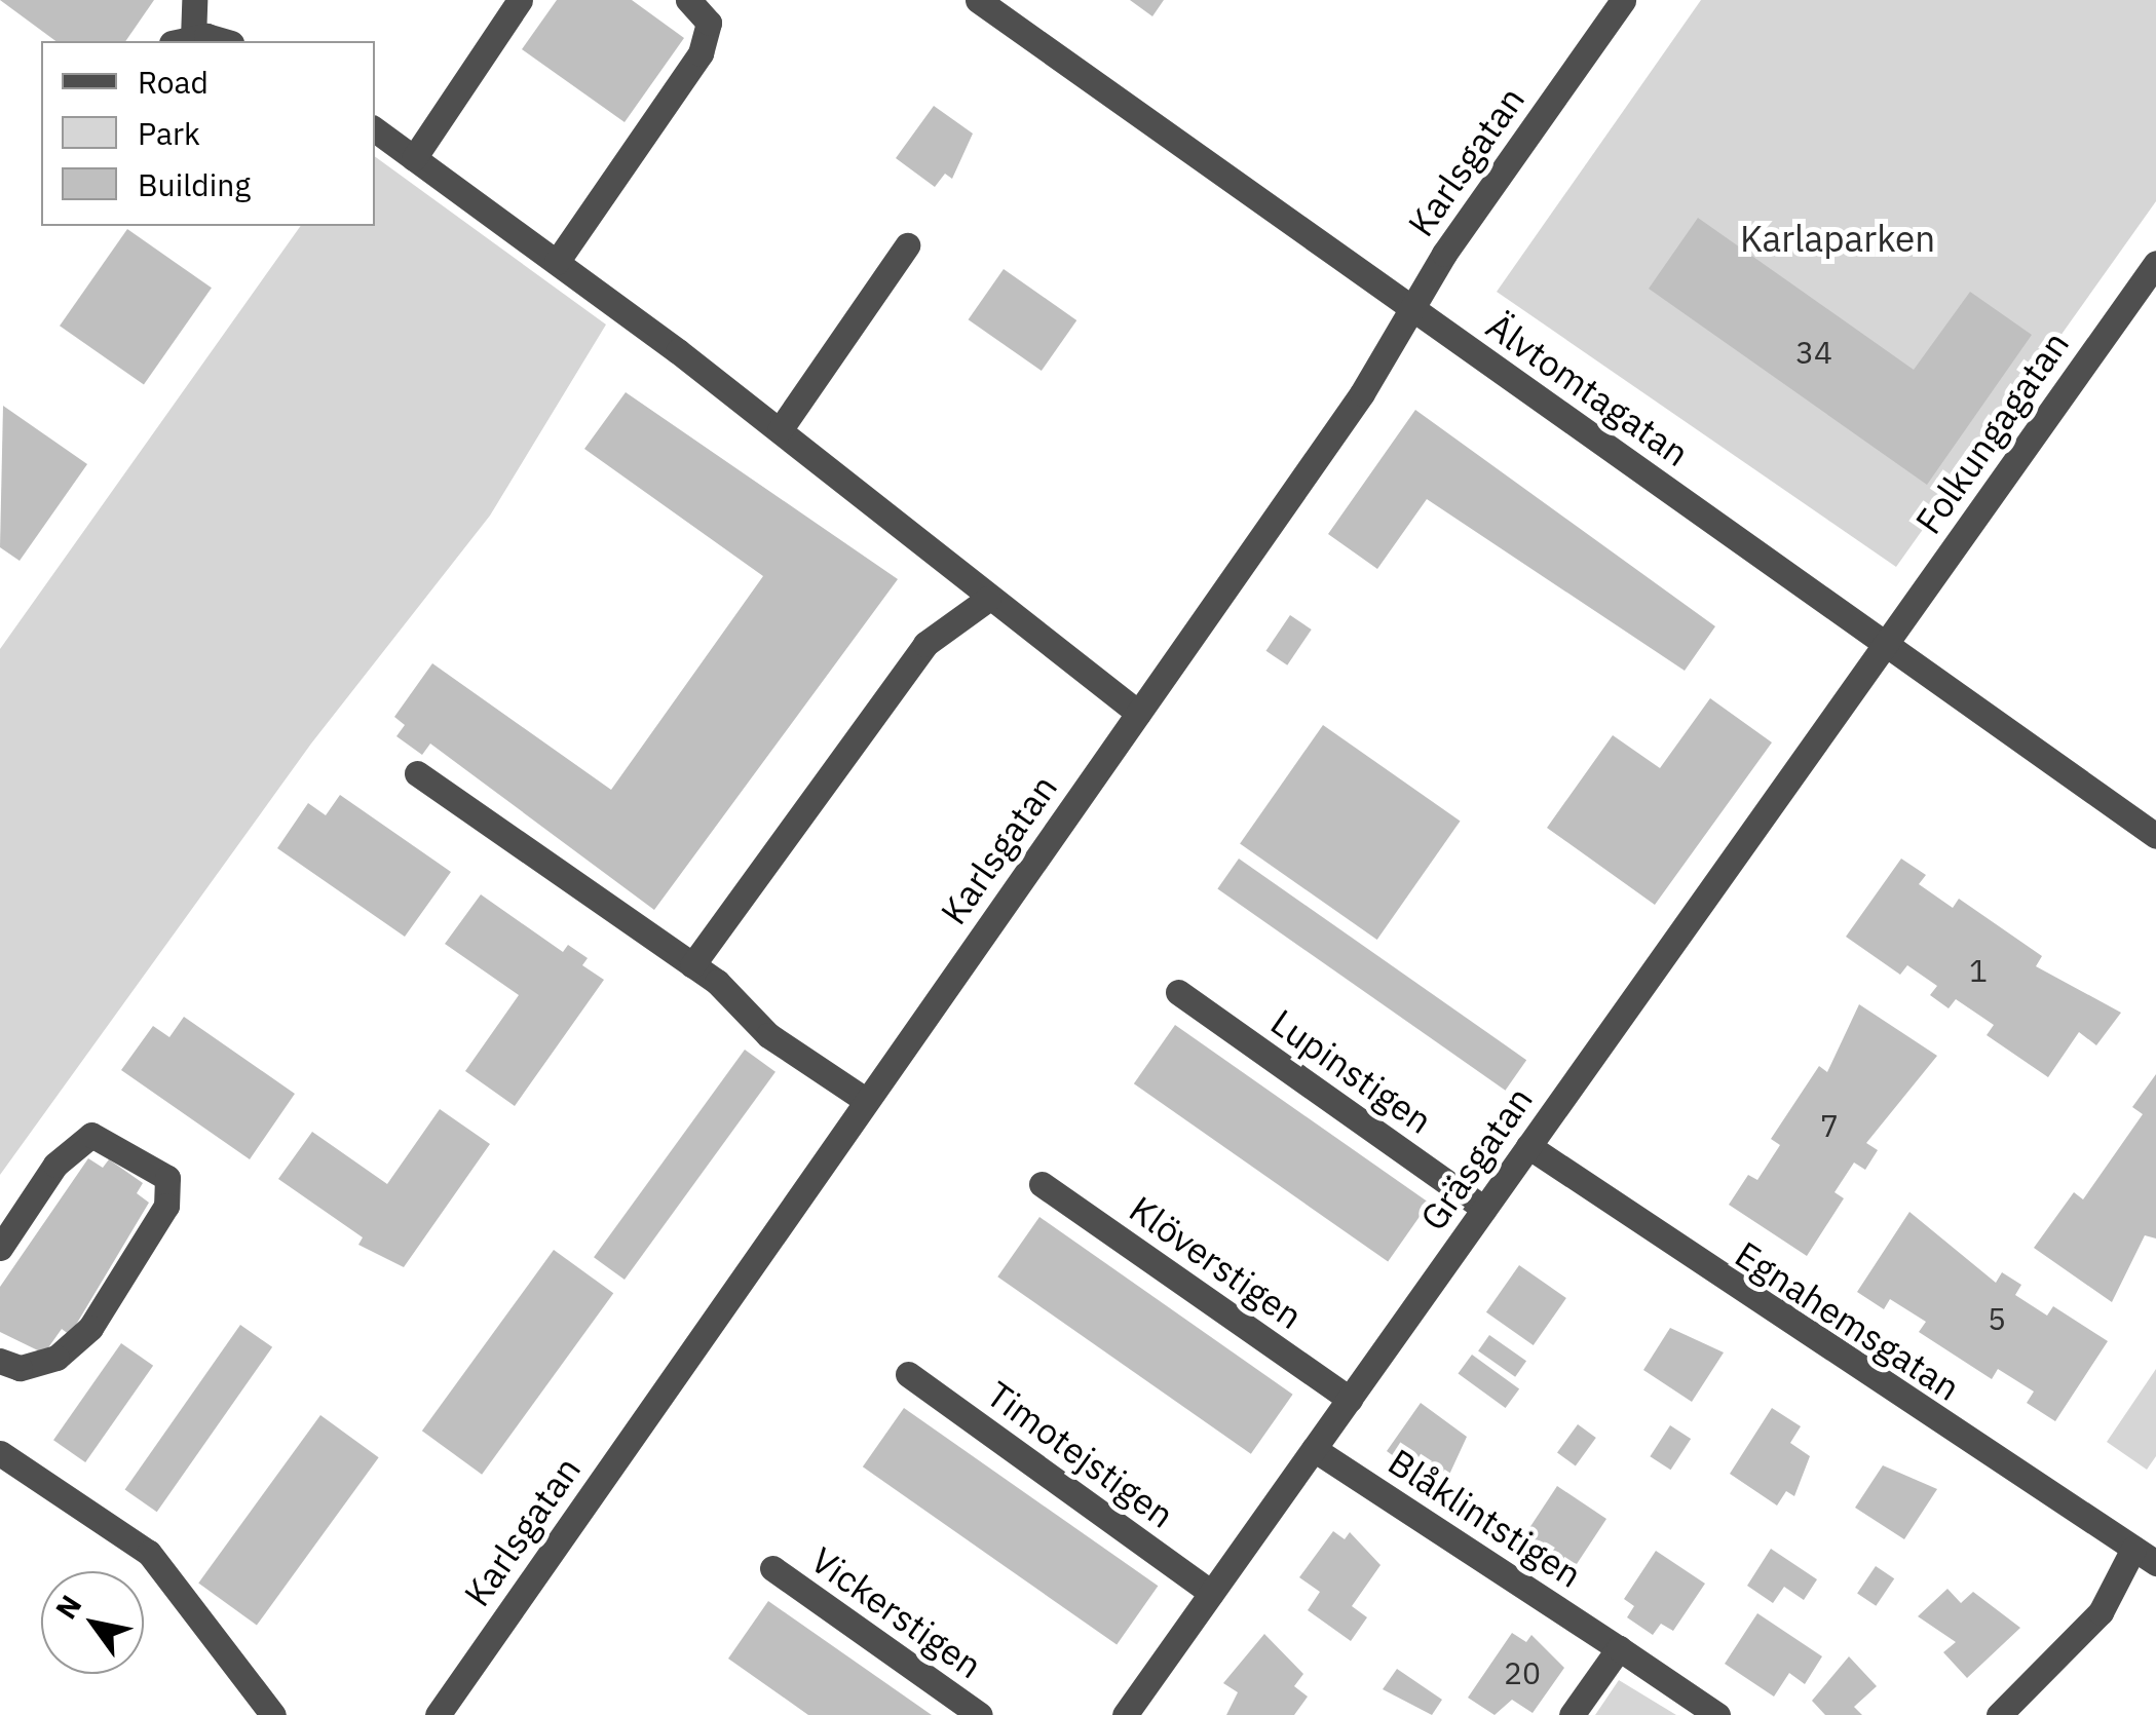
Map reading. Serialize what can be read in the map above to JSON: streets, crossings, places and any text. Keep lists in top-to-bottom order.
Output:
{
  "streets": {
    "street": [
      "Karlsgatan",
      "Älvtomtagatan",
      "Folkungagatan",
      "Lupinstigen",
      "Gräsgatan",
      "Klöverstigen",
      "Egnahemsgatan",
      "Timotejstigen",
      "Blåklintstigen",
      "Vickerstigen"
    ]
  },
  "crossings": [
    ["Karlsgatan", "Älvtomtagatan"],
    ["Älvtomtagatan", "Folkungagatan"],
    ["Älvtomtagatan", "Gräsgatan"],
    ["Folkungagatan", "Gräsgatan"],
    ["Lupinstigen", "Gräsgatan"],
    ["Gräsgatan", "Klöverstigen"],
    ["Gräsgatan", "Egnahemsgatan"],
    ["Gräsgatan", "Timotejstigen"],
    ["Gräsgatan", "Blåklintstigen"]
  ],
  "parks": ["Karlaparken"],
  "house_numbers": [
    "34",
    "1",
    "7",
    "5",
    "20"
  ],
  "legend": ["Road", "Park", "Building"],
  "north": "top left"
}
